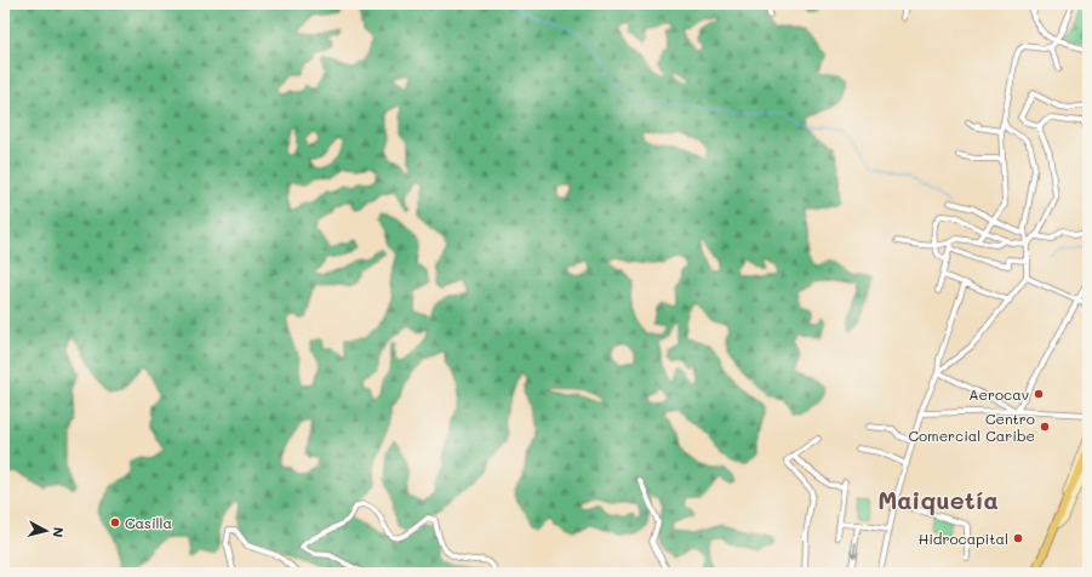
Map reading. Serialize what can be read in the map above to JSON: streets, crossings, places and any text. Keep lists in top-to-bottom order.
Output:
{
  "districts": ["Maiquetía"],
  "places": [
    "Aerocav",
    "Centro Comercial Caribe",
    "Casilla",
    "Hidrocapital"
  ],
  "north": "right"
}
